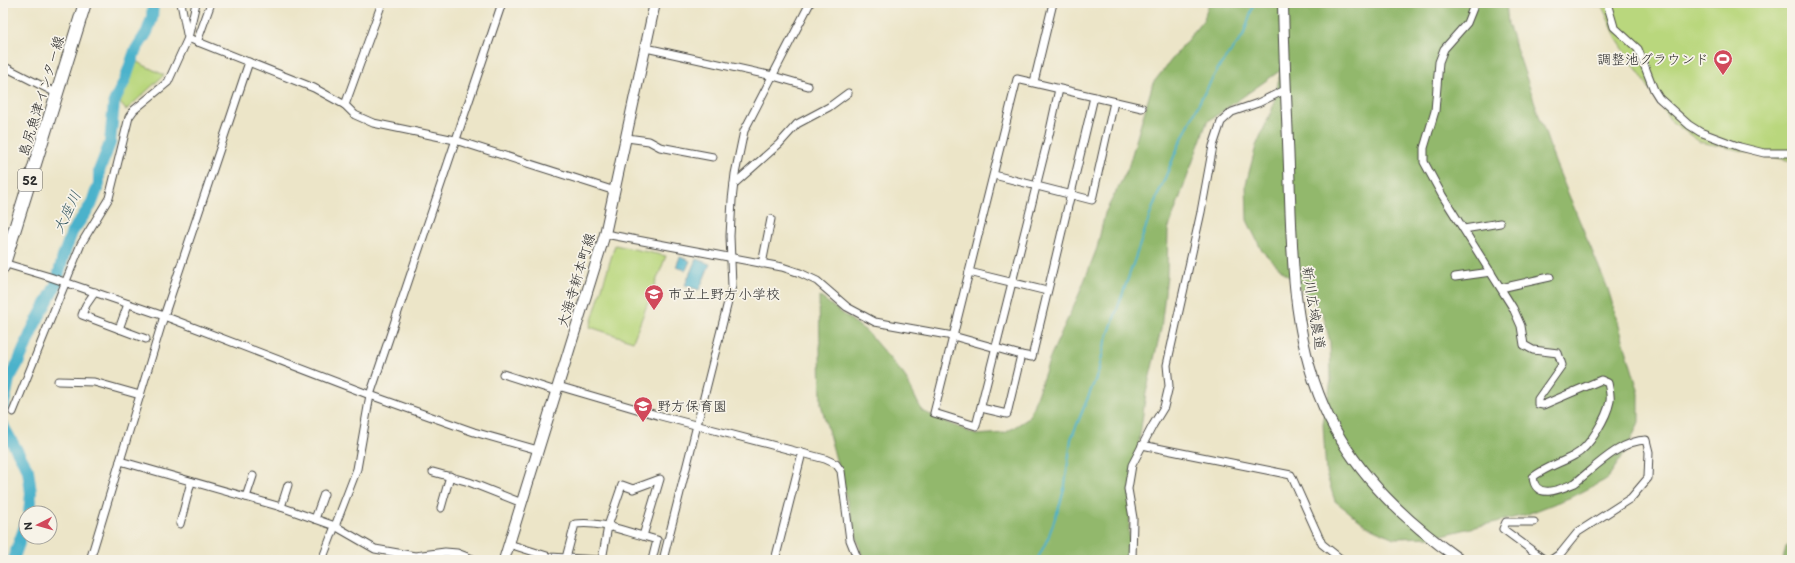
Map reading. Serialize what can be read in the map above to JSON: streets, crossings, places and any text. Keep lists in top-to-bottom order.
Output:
{
  "streets": {
    "main road": ["島尻魚津インター線", "52"],
    "street": ["大海寺新本町線", "新川広域農道"]
  },
  "water": ["大座川"],
  "places": {
    "sports": ["調整池グラウンド"],
    "school or university": ["市立上野方小学校", "野方保育園"]
  },
  "north": "left"
}
